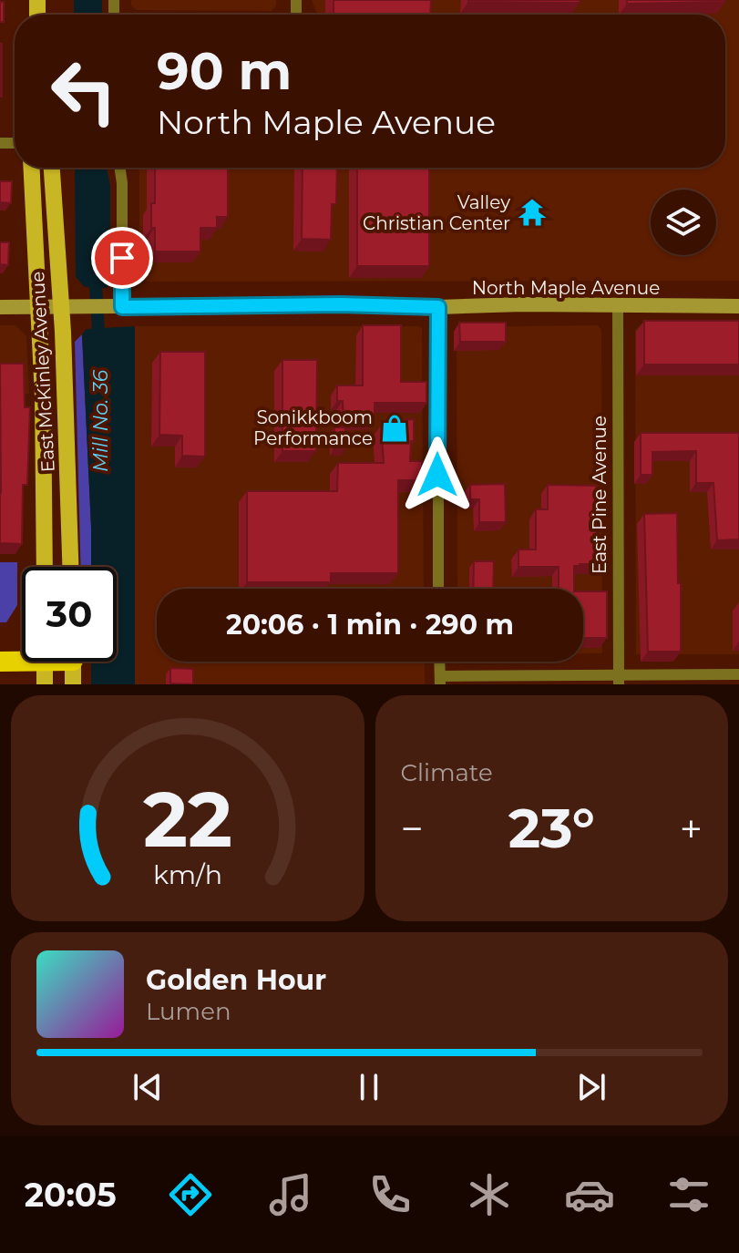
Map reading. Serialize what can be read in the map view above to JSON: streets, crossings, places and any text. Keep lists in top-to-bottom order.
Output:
{
  "streets": {
    "main road": ["East McKinley Avenue"],
    "street": ["North Maple Avenue", "East Pine Avenue"]
  },
  "crossings": [
    ["North Maple Avenue", "East McKinley Avenue"],
    ["North Maple Avenue", "East Pine Avenue"]
  ],
  "water": ["Mill No. 36"],
  "places": {
    "temple": ["Valley Christian Center"],
    "shop": ["Sonikkboom Performance"]
  },
  "page": {
    "turn": ["90 m", "North Maple Avenue"],
    "limit": "30",
    "trip": "20:06 · 1 min · 290 m",
    "tile": "Climate",
    "heat": ["−", "23°", "+"],
    "song": ["Golden Hour", "Lumen"],
    "tabs": "20:05",
    "gauge": ["22", "km/h"]
  }
}
